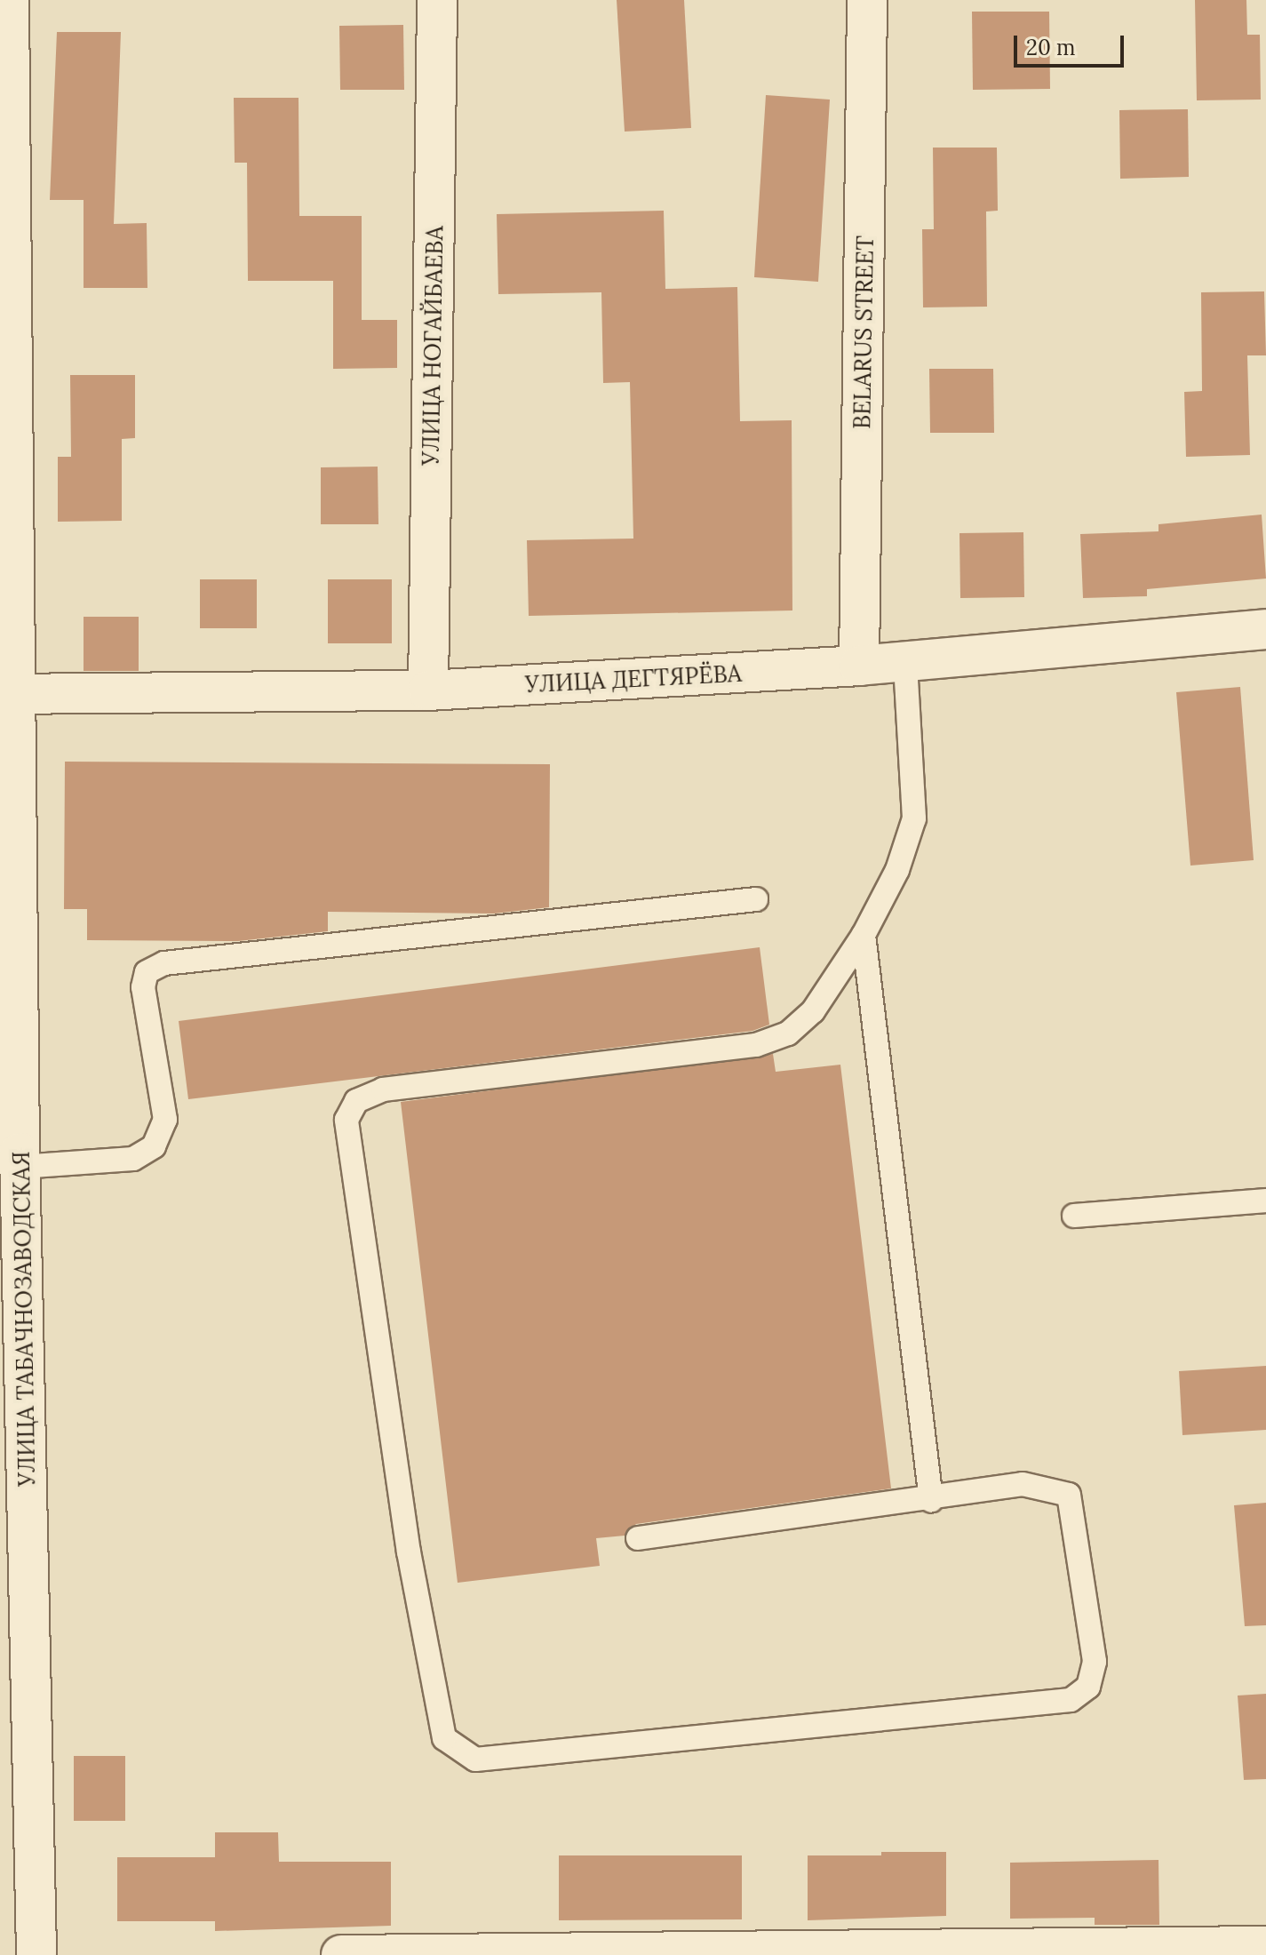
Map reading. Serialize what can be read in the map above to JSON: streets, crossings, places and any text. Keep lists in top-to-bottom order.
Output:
{
  "streets": {
    "street": [
      "BELARUS STREET",
      "УЛИЦА НОГАЙБАЕВА",
      "УЛИЦА ДЕГТЯРЁВА",
      "УЛИЦА ТАБАЧНОЗАВОДСКАЯ"
    ]
  },
  "crossings": [
    ["BELARUS STREET", "УЛИЦА ДЕГТЯРЁВА"],
    ["УЛИЦА НОГАЙБАЕВА", "УЛИЦА ДЕГТЯРЁВА"],
    ["УЛИЦА ДЕГТЯРЁВА", "УЛИЦА ТАБАЧНОЗАВОДСКАЯ"]
  ],
  "scale_bar": "20 m"
}
